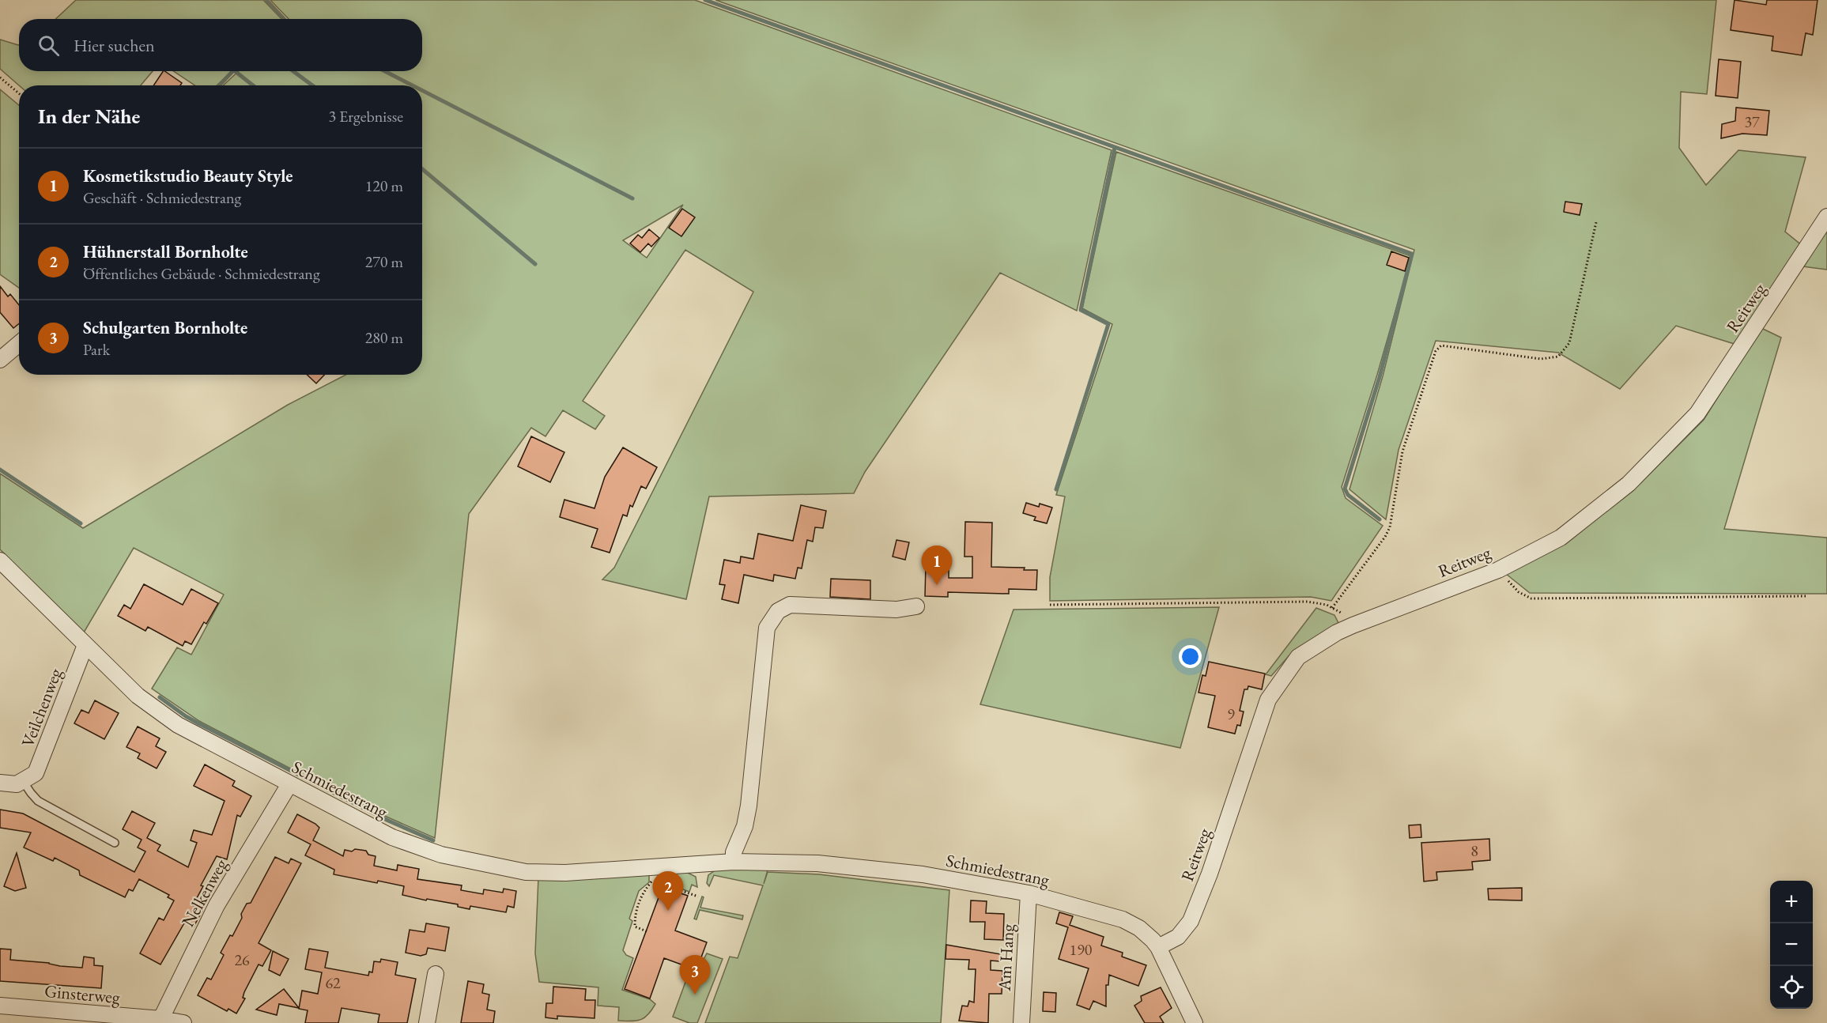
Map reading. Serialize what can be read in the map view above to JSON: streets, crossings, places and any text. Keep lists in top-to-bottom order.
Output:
{
  "streets": {
    "street": [
      "Reitweg",
      "Veilchenweg",
      "Schmiedestrang",
      "Nelkenweg",
      "Am Hang",
      "Ginsterweg"
    ]
  },
  "crossings": [
    ["Reitweg", "Schmiedestrang"],
    ["Veilchenweg", "Schmiedestrang"],
    ["Schmiedestrang", "Nelkenweg"],
    ["Schmiedestrang", "Am Hang"],
    ["Nelkenweg", "Ginsterweg"]
  ],
  "house_numbers": [
    "37",
    "9",
    "8",
    "190",
    "26",
    "62"
  ],
  "page": {
    "search": "Hier suchen",
    "heading": ["In der Nähe", "3 Ergebnisse"],
    "list": [
      {
        "mark": "1",
        "name": "Kosmetikstudio Beauty Style",
        "note": "Geschäft · Schmiedestrang",
        "value": "120 m"
      },
      {
        "mark": "2",
        "name": "Hühnerstall Bornholte",
        "note": "Öffentliches Gebäude · Schmiedestrang",
        "value": "270 m"
      },
      {
        "mark": "3",
        "name": "Schulgarten Bornholte",
        "note": "Park",
        "value": "280 m"
      }
    ],
    "pins": ["1", "2", "3"],
    "map_buttons": ["+", "−"]
  }
}
